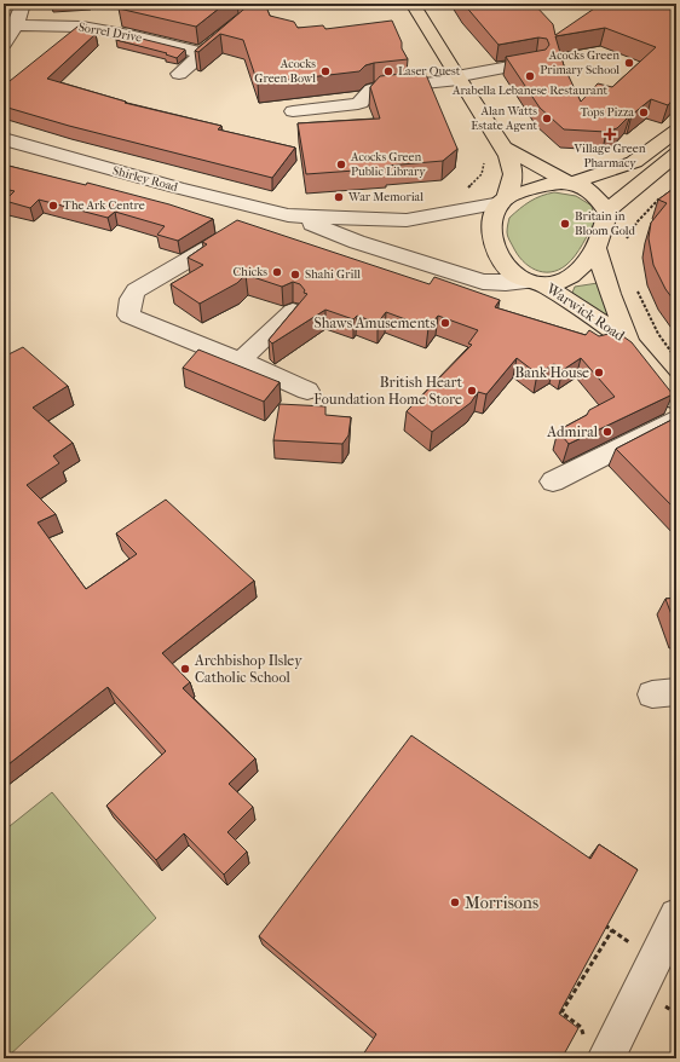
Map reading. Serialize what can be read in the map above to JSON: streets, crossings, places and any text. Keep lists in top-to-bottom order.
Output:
{
  "streets": {
    "main road": ["Warwick Road"],
    "street": ["Sorrel Drive", "Shirley Road"]
  },
  "crossings": [
    ["Shirley Road", "Warwick Road"]
  ],
  "places": {
    "other": [
      "Acocks Green Primary School",
      "Acocks Green Bowl",
      "Laser Quest",
      "Arabella Lebanese Restaurant",
      "Tops Pizza",
      "Alan Watts Estate Agent",
      "Acocks Green Public Library",
      "War Memorial",
      "The Ark Centre",
      "Britain in Bloom Gold",
      "Chicks",
      "Shahi Grill",
      "Shaws Amusements",
      "Bank House",
      "British Heart Foundation Home Store",
      "Admiral",
      "Archbishop Ilsley Catholic School",
      "Morrisons"
    ],
    "health": ["Village Green Pharmacy"]
  }
}
